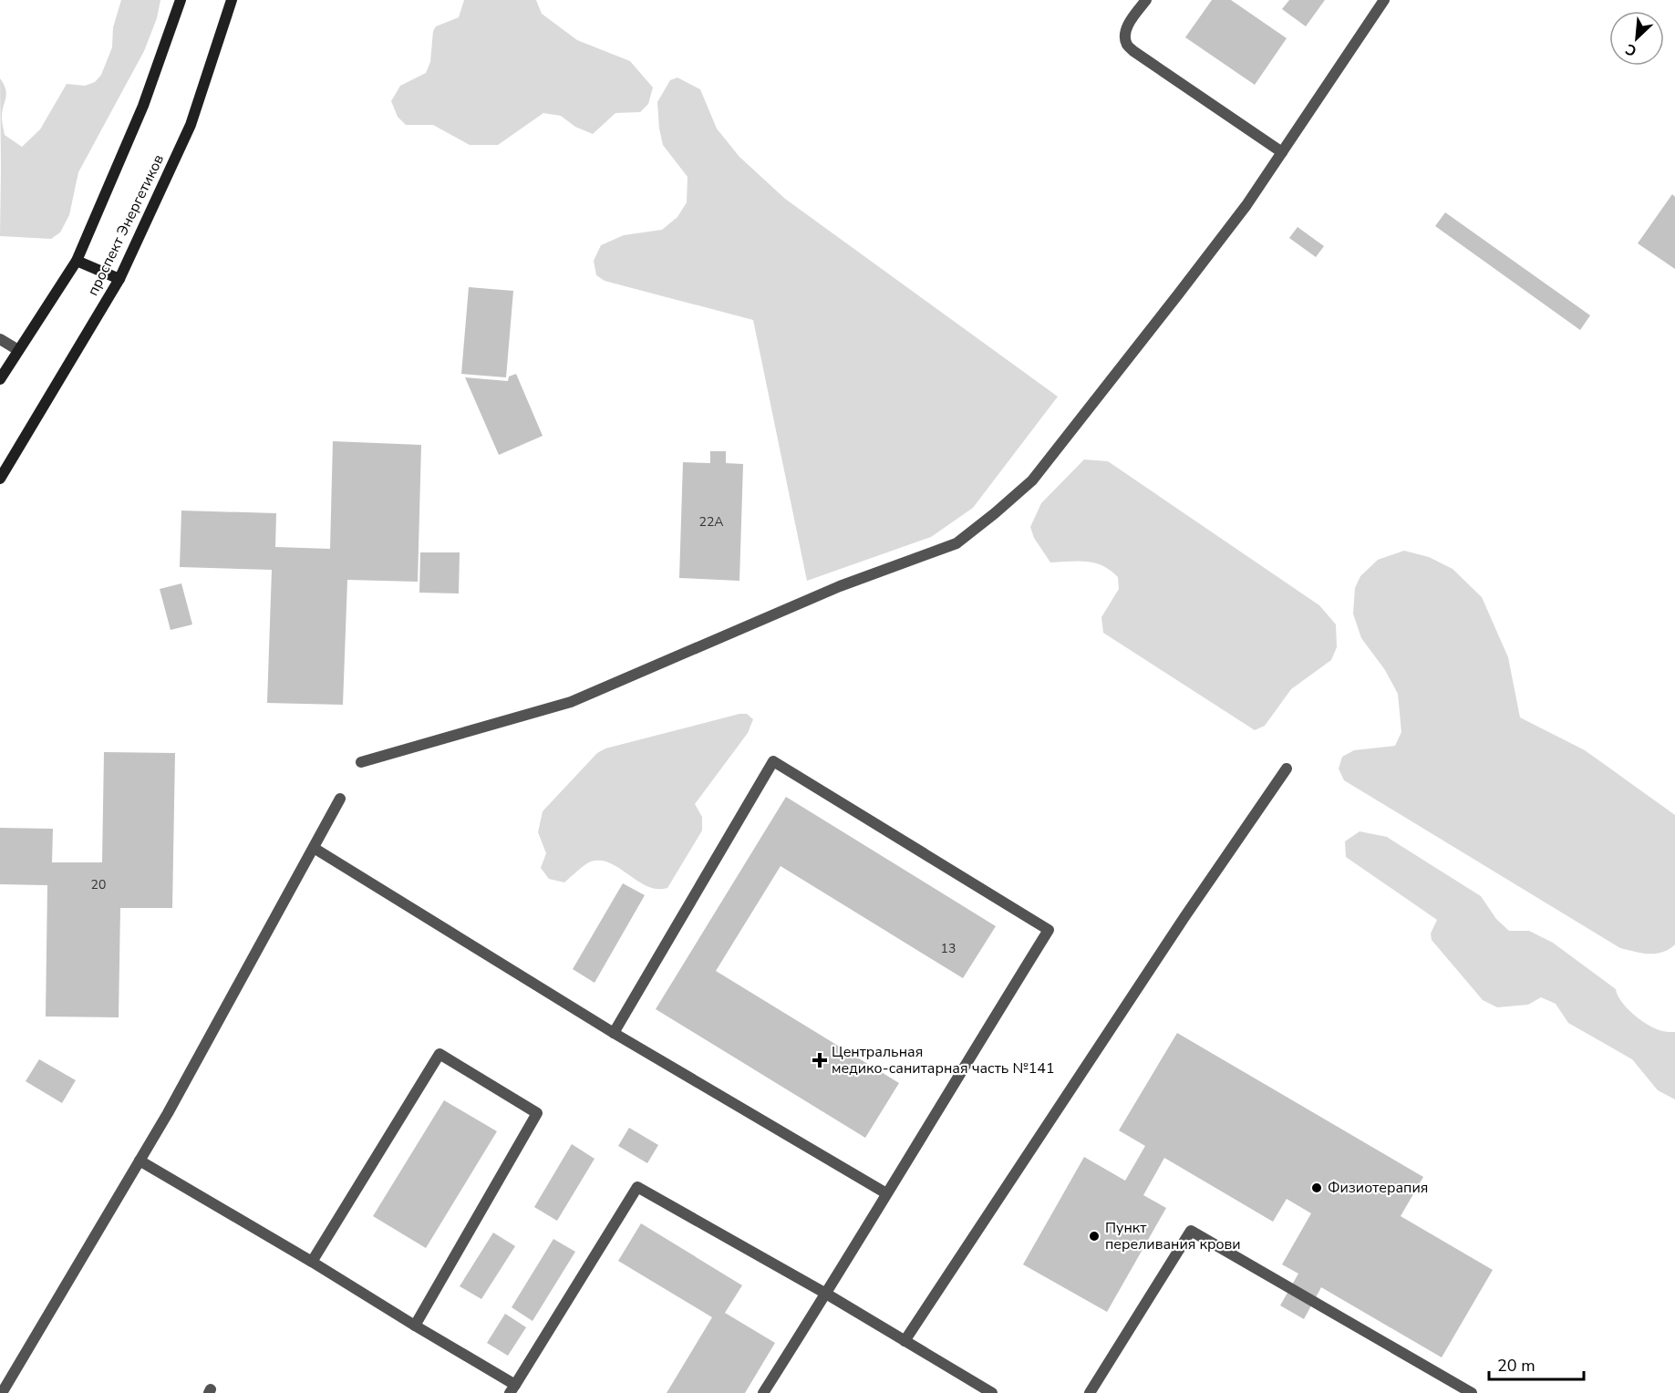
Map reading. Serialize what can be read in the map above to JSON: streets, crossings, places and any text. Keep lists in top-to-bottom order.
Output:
{
  "streets": {
    "main road": ["проспект Энергетиков"]
  },
  "places": {
    "health": ["Центральная медико-санитарная часть №141"],
    "other": ["Физиотерапия", "Пункт переливания крови"]
  },
  "house_numbers": ["22А", "20", "13"],
  "scale_bar": "20 m",
  "north": "bottom left"
}
